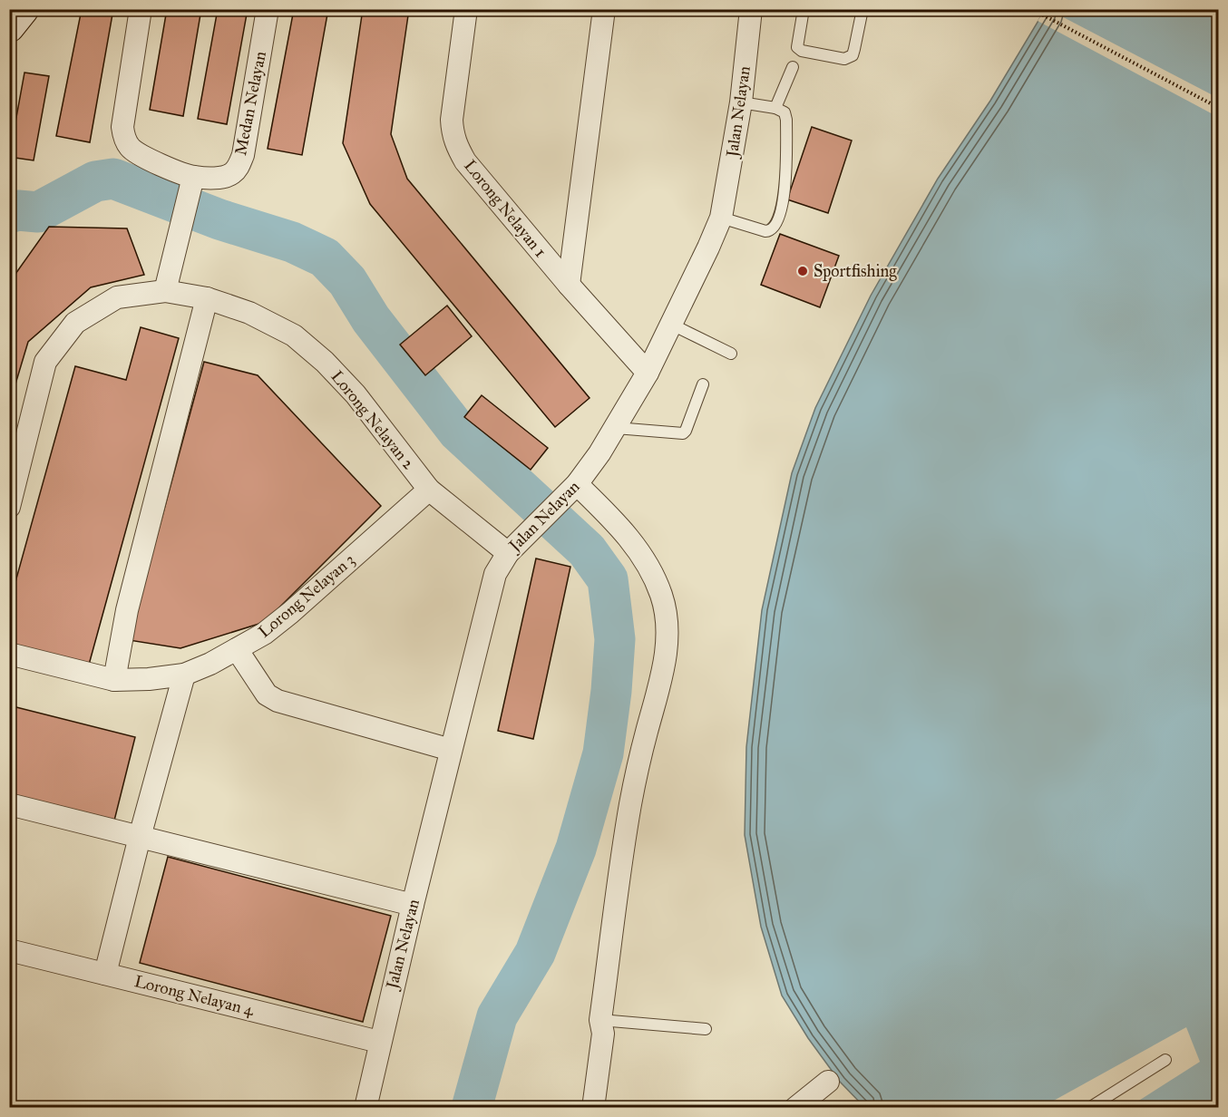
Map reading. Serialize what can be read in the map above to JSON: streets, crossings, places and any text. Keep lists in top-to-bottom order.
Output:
{
  "streets": {
    "street": [
      "Medan Nelayan",
      "Jalan Nelayan",
      "Lorong Nelayan 1",
      "Lorong Nelayan 2",
      "Lorong Nelayan 3",
      "Lorong Nelayan 4"
    ]
  },
  "crossings": [
    ["Jalan Nelayan", "Lorong Nelayan 1"],
    ["Jalan Nelayan", "Lorong Nelayan 2"],
    ["Jalan Nelayan", "Lorong Nelayan 4"],
    ["Lorong Nelayan 2", "Lorong Nelayan 3"]
  ],
  "places": ["Sportfishing"]
}
